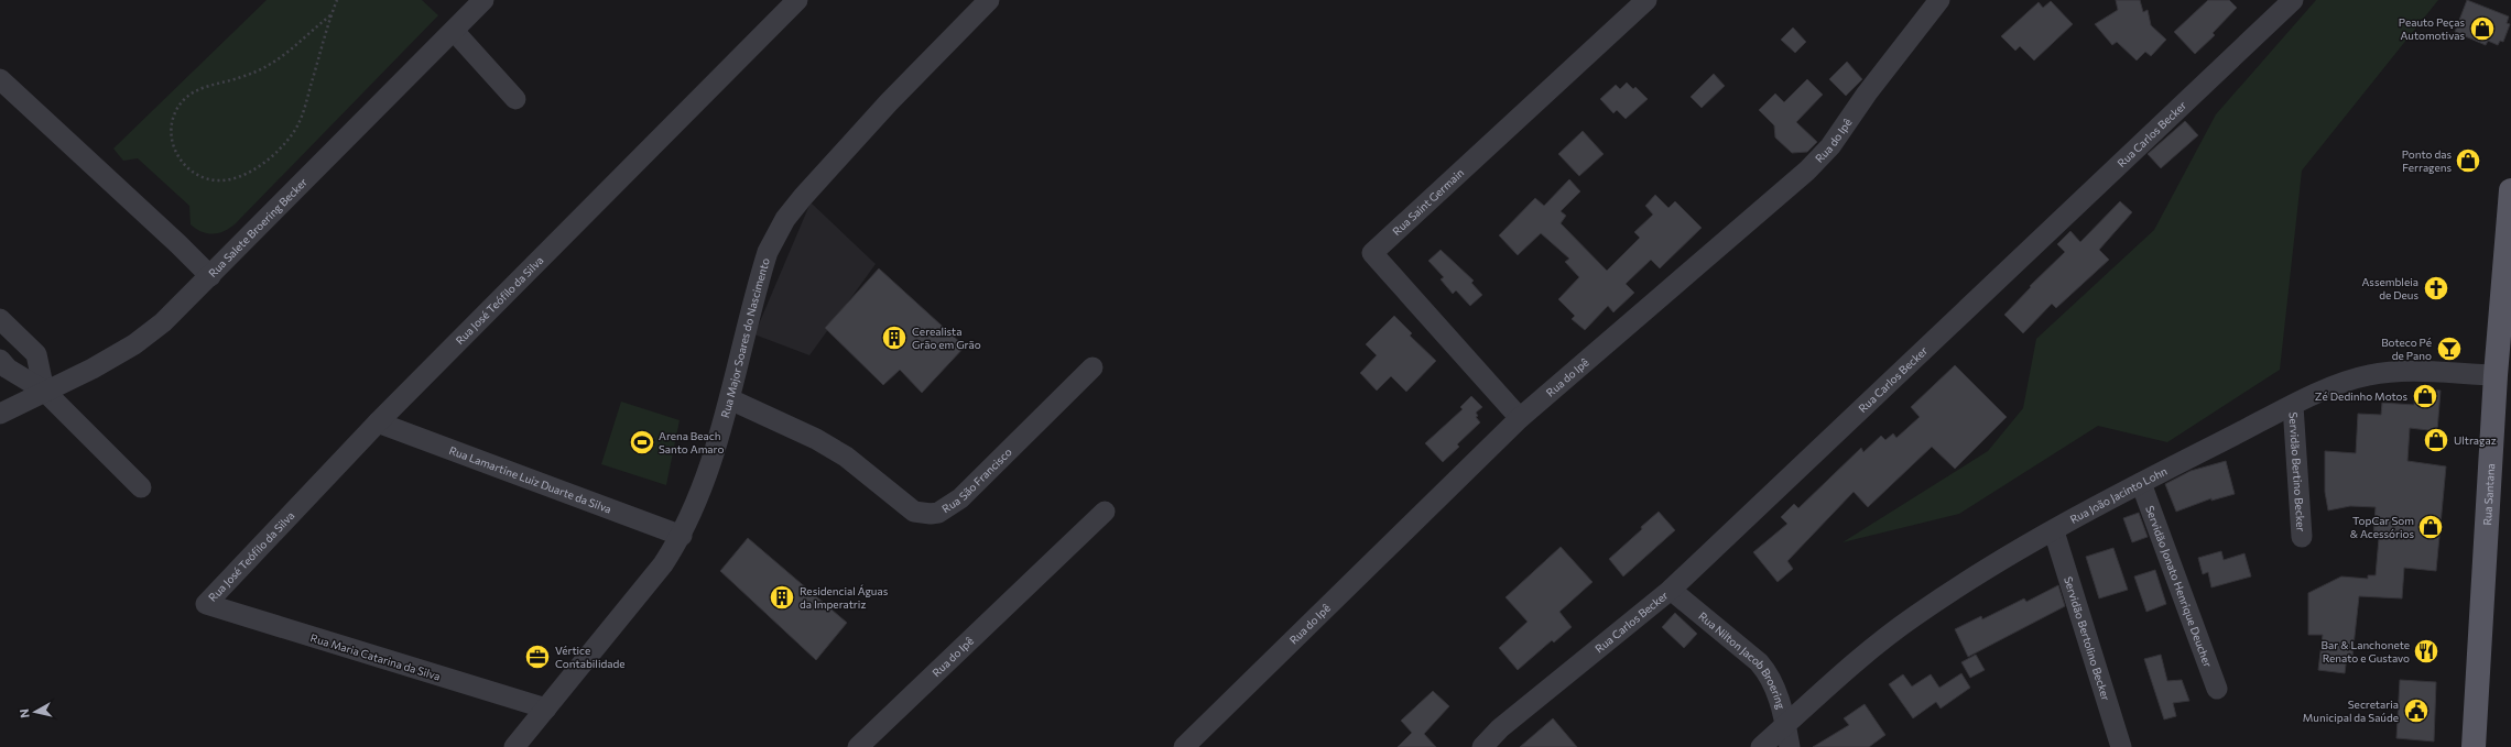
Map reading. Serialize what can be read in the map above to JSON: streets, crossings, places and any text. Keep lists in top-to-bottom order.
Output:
{
  "streets": {
    "main road": ["Rua Santana"],
    "street": [
      "Rua Carlos Becker",
      "Rua do Ipê",
      "Rua Saint Germain",
      "Rua Salete Broering Becker",
      "Rua José Teófilo da Silva",
      "Rua Major Soares do Nascimento",
      "Servidão Bertino Becker",
      "Rua Lamartine Luiz Duarte da Silva",
      "Rua São Francisco",
      "Rua João Jacinto Lohn",
      "Servidão Jonato Henrique Deucher",
      "Servidão Bertolino Becker",
      "Rua Maria Catarina da Silva",
      "Rua Nilton Jacob Broering"
    ]
  },
  "crossings": [
    ["Rua Carlos Becker", "Rua Nilton Jacob Broering"],
    ["Rua do Ipê", "Rua Saint Germain"],
    ["Rua José Teófilo da Silva", "Rua Lamartine Luiz Duarte da Silva"],
    ["Rua José Teófilo da Silva", "Rua Maria Catarina da Silva"],
    ["Rua Major Soares do Nascimento", "Rua Lamartine Luiz Duarte da Silva"],
    ["Rua Major Soares do Nascimento", "Rua São Francisco"],
    ["Rua Major Soares do Nascimento", "Rua Maria Catarina da Silva"],
    ["Servidão Bertino Becker", "Rua João Jacinto Lohn"],
    ["Rua Santana", "Rua João Jacinto Lohn"],
    ["Rua João Jacinto Lohn", "Servidão Jonato Henrique Deucher"],
    ["Rua João Jacinto Lohn", "Servidão Bertolino Becker"],
    ["Rua João Jacinto Lohn", "Rua Nilton Jacob Broering"]
  ],
  "places": {
    "shop": [
      "Peauto Peças Automotivas",
      "Ponto das Ferragens",
      "Zé Dedinho Motos",
      "Ultragaz",
      "TopCar Som & Acessórios"
    ],
    "church": ["Assembleia de Deus"],
    "building": ["Cerealista Grão em Grão", "Residencial Águas da Imperatriz"],
    "bar": ["Boteco Pé de Pano"],
    "sports": ["Arena Beach Santo Amaro"],
    "restaurant": ["Bar & Lanchonete Renato e Gustavo"],
    "office": ["Vértice Contabilidade"],
    "public building": ["Secretaria Municipal da Saúde"]
  },
  "north": "left"
}
